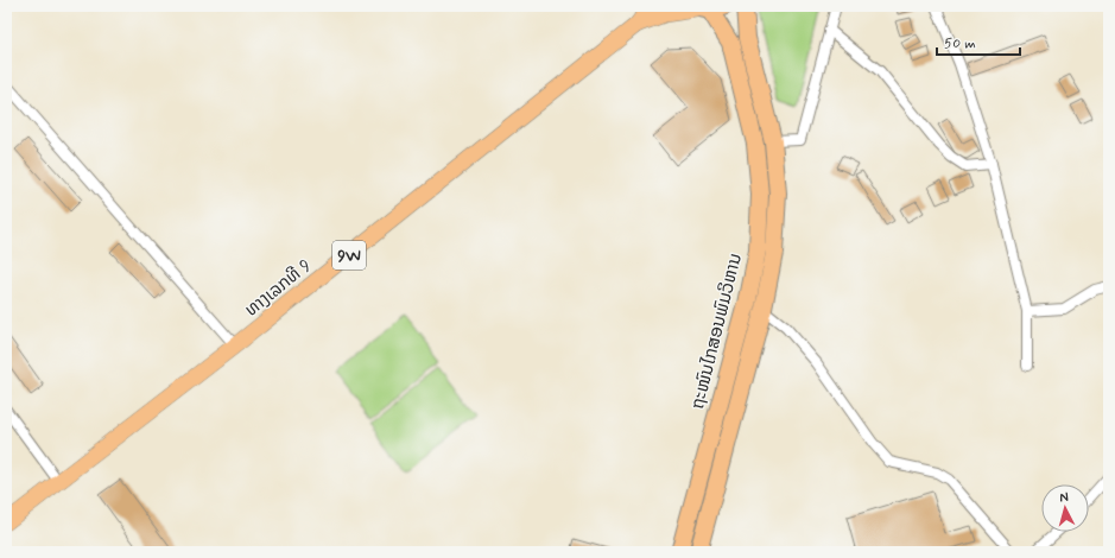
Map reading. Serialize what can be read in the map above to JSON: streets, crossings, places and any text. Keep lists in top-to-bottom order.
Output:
{
  "streets": {
    "highway": ["ຖະໜົນໄກສອນພົມວິຫານ"],
    "main road": ["9W", "ທາງເລກທີ 9"]
  },
  "crossings": [
    ["ທາງເລກທີ 9", "ຖະໜົນໄກສອນພົມວິຫານ"]
  ],
  "scale_bar": "50 m",
  "north": "top"
}
